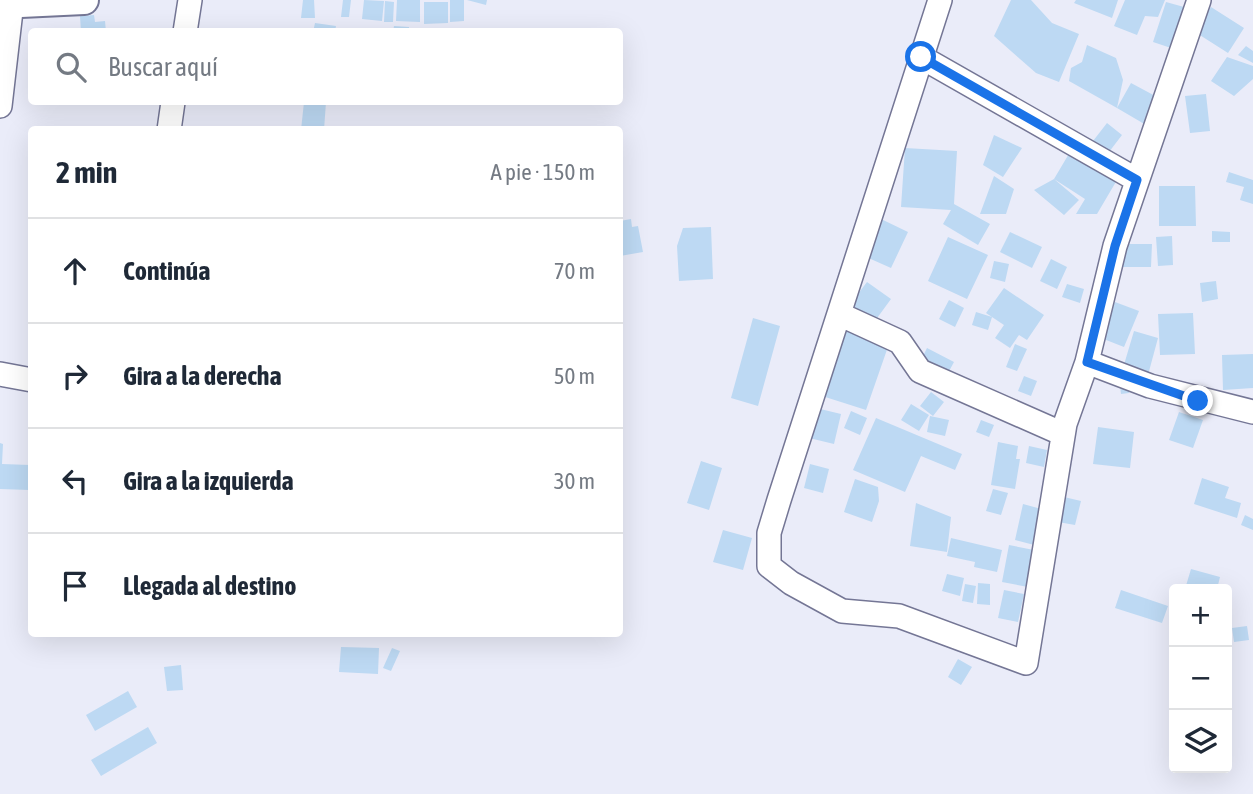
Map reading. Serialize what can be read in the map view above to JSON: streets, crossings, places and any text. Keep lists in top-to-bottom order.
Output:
{
  "page": {
    "search": "Buscar aquí",
    "heading": ["2 min", "A pie · 150 m"],
    "list": [
      ["Continúa", "70 m"],
      ["Gira a la derecha", "50 m"],
      ["Gira a la izquierda", "30 m"],
      "Llegada al destino"
    ],
    "map_buttons": ["+", "−"]
  }
}
